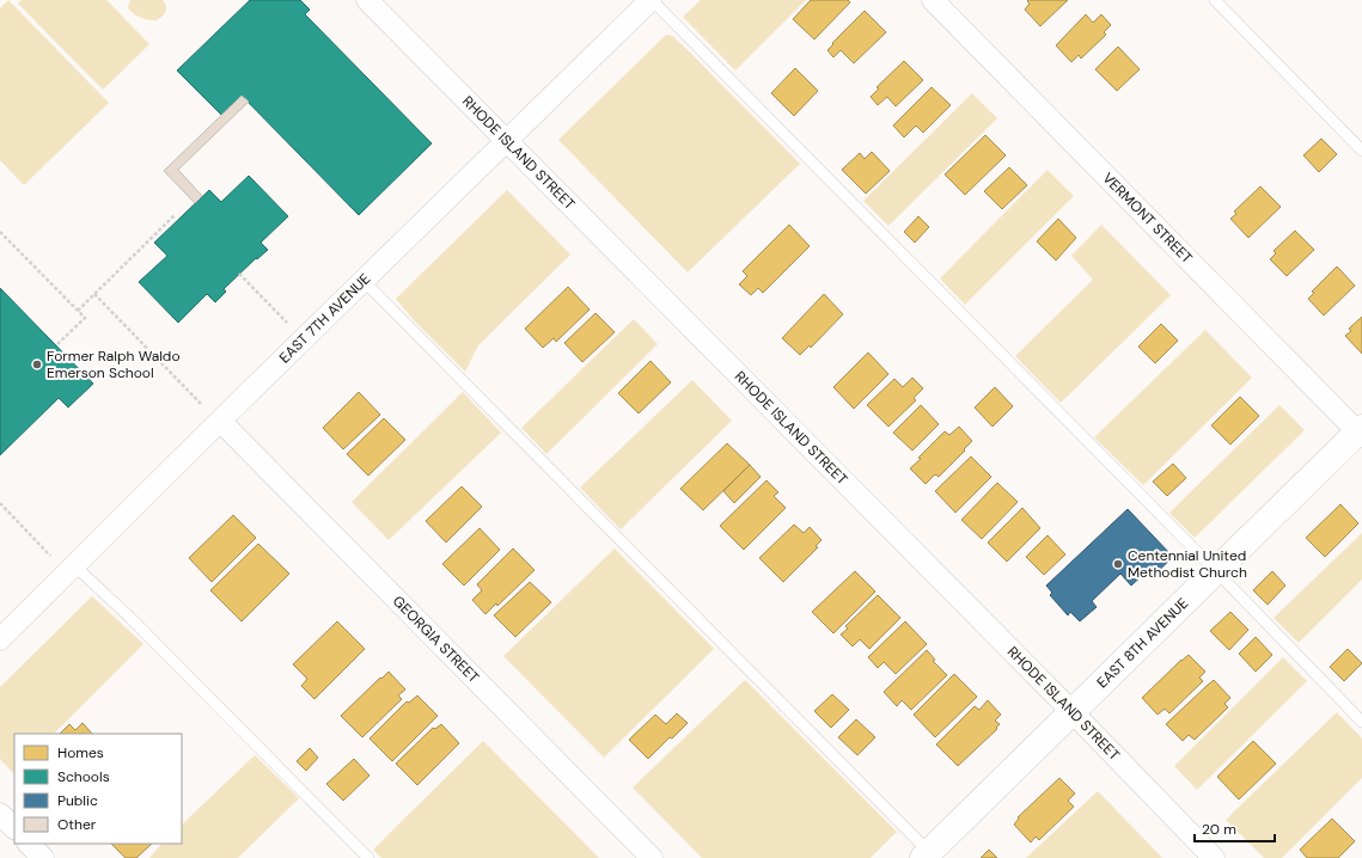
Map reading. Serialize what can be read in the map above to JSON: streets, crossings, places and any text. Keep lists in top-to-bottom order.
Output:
{
  "streets": {
    "street": [
      "RHODE ISLAND STREET",
      "VERMONT STREET",
      "EAST 7TH AVENUE",
      "GEORGIA STREET",
      "EAST 8TH AVENUE"
    ]
  },
  "crossings": [
    ["RHODE ISLAND STREET", "EAST 7TH AVENUE"],
    ["RHODE ISLAND STREET", "EAST 8TH AVENUE"],
    ["VERMONT STREET", "EAST 8TH AVENUE"],
    ["EAST 7TH AVENUE", "GEORGIA STREET"]
  ],
  "places": ["Former Ralph Waldo Emerson School", "Centennial United Methodist Church"],
  "legend": [
    "Homes",
    "Schools",
    "Public",
    "Other"
  ],
  "scale_bar": "20 m"
}
